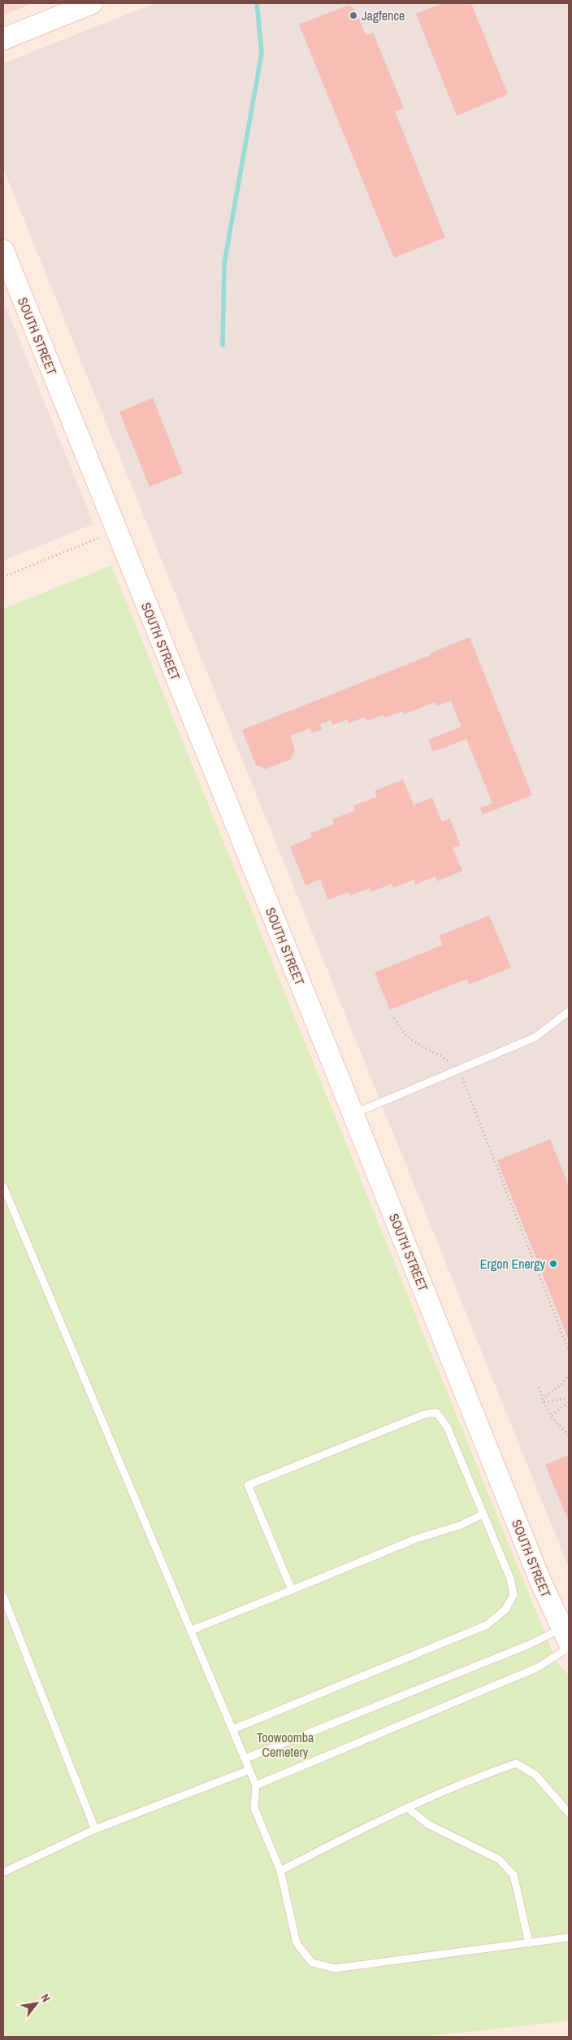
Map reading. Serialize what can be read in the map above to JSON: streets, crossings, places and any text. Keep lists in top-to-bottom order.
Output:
{
  "streets": {
    "street": ["SOUTH STREET"]
  },
  "parks": ["Toowoomba Cemetery"],
  "places": ["Jagfence", "Ergon Energy"],
  "north": "top right"
}
